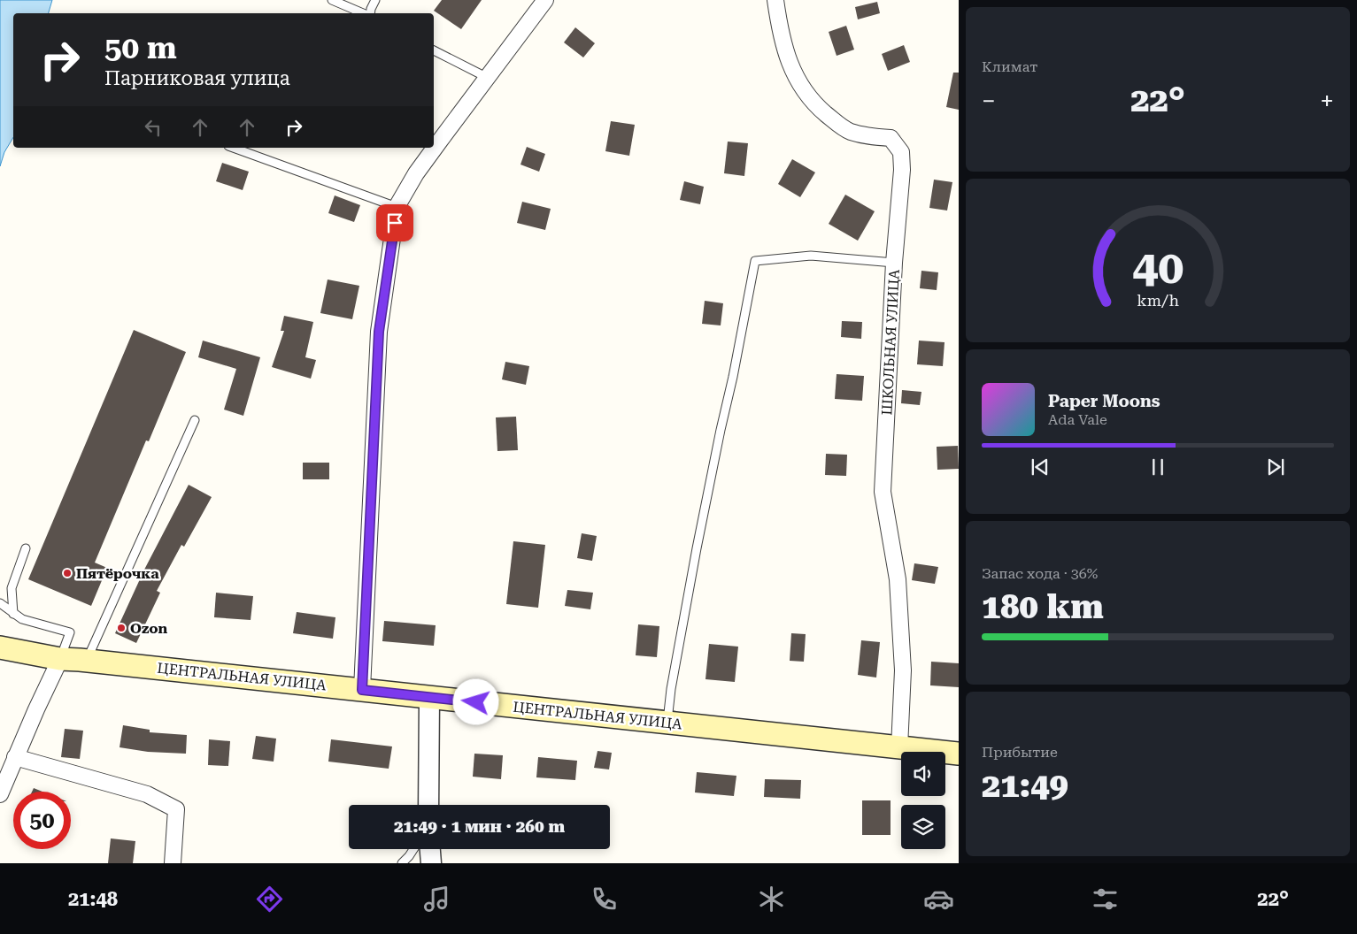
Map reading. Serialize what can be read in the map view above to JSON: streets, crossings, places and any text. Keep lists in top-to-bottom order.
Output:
{
  "streets": {
    "main road": ["ЦЕНТРАЛЬНАЯ УЛИЦА"],
    "street": ["ШКОЛЬНАЯ УЛИЦА"]
  },
  "crossings": [
    ["ШКОЛЬНАЯ УЛИЦА", "ЦЕНТРАЛЬНАЯ УЛИЦА"]
  ],
  "places": ["Пятёрочка", "Ozon"],
  "page": {
    "tile": [
      "Климат",
      ["Запас хода · 36%", "180 km"],
      ["Прибытие", "21:49"]
    ],
    "turn": ["50 m", "Парниковая улица"],
    "heat": ["−", "22°", "+"],
    "song": ["Paper Moons", "Ada Vale"],
    "limit": "50",
    "trip": "21:49 · 1 мин · 260 m",
    "tabs": ["21:48", "22°"],
    "gauge": ["40", "km/h"]
  }
}
